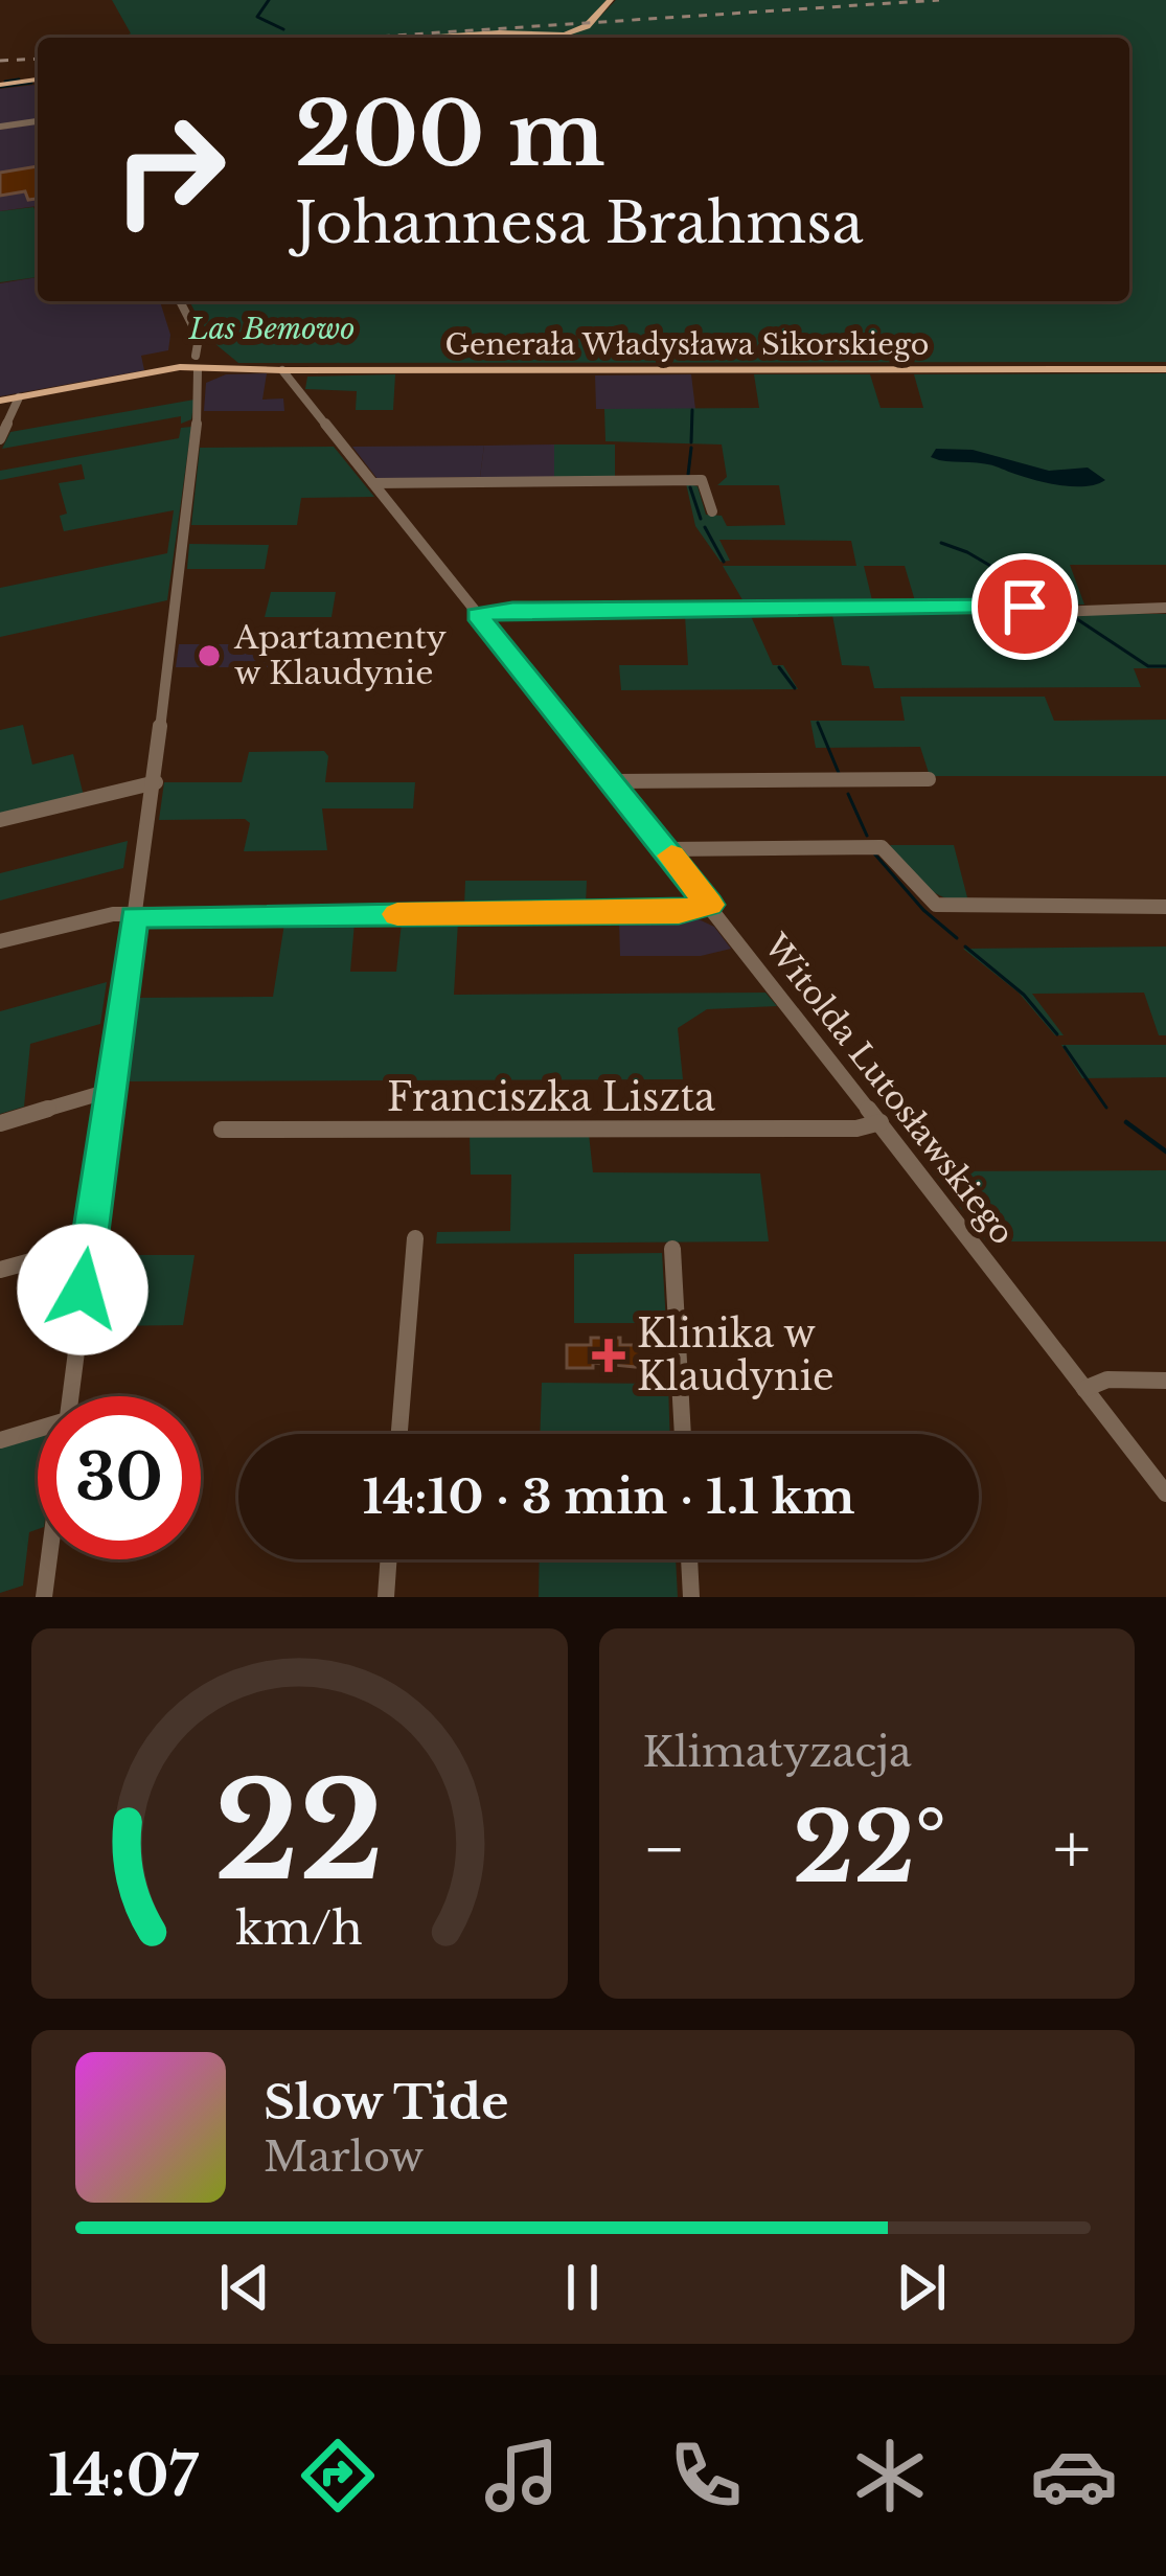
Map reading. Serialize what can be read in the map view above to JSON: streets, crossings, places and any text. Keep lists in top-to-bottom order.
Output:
{
  "streets": {
    "main road": ["Generała Władysława Sikorskiego"],
    "street": ["Witolda Lutosławskiego", "Franciszka Liszta"]
  },
  "crossings": [
    ["Generała Władysława Sikorskiego", "Witolda Lutosławskiego"],
    ["Witolda Lutosławskiego", "Franciszka Liszta"]
  ],
  "parks": ["Las Bemowo"],
  "places": {
    "other": ["Apartamenty w Klaudynie"],
    "health": ["Klinika w Klaudynie"]
  },
  "page": {
    "turn": ["200 m", "Johannesa Brahmsa"],
    "limit": "30",
    "trip": "14:10 · 3 min · 1.1 km",
    "tile": "Klimatyzacja",
    "heat": ["−", "22°", "+"],
    "song": ["Slow Tide", "Marlow"],
    "tabs": "14:07",
    "gauge": ["22", "km/h"]
  }
}
